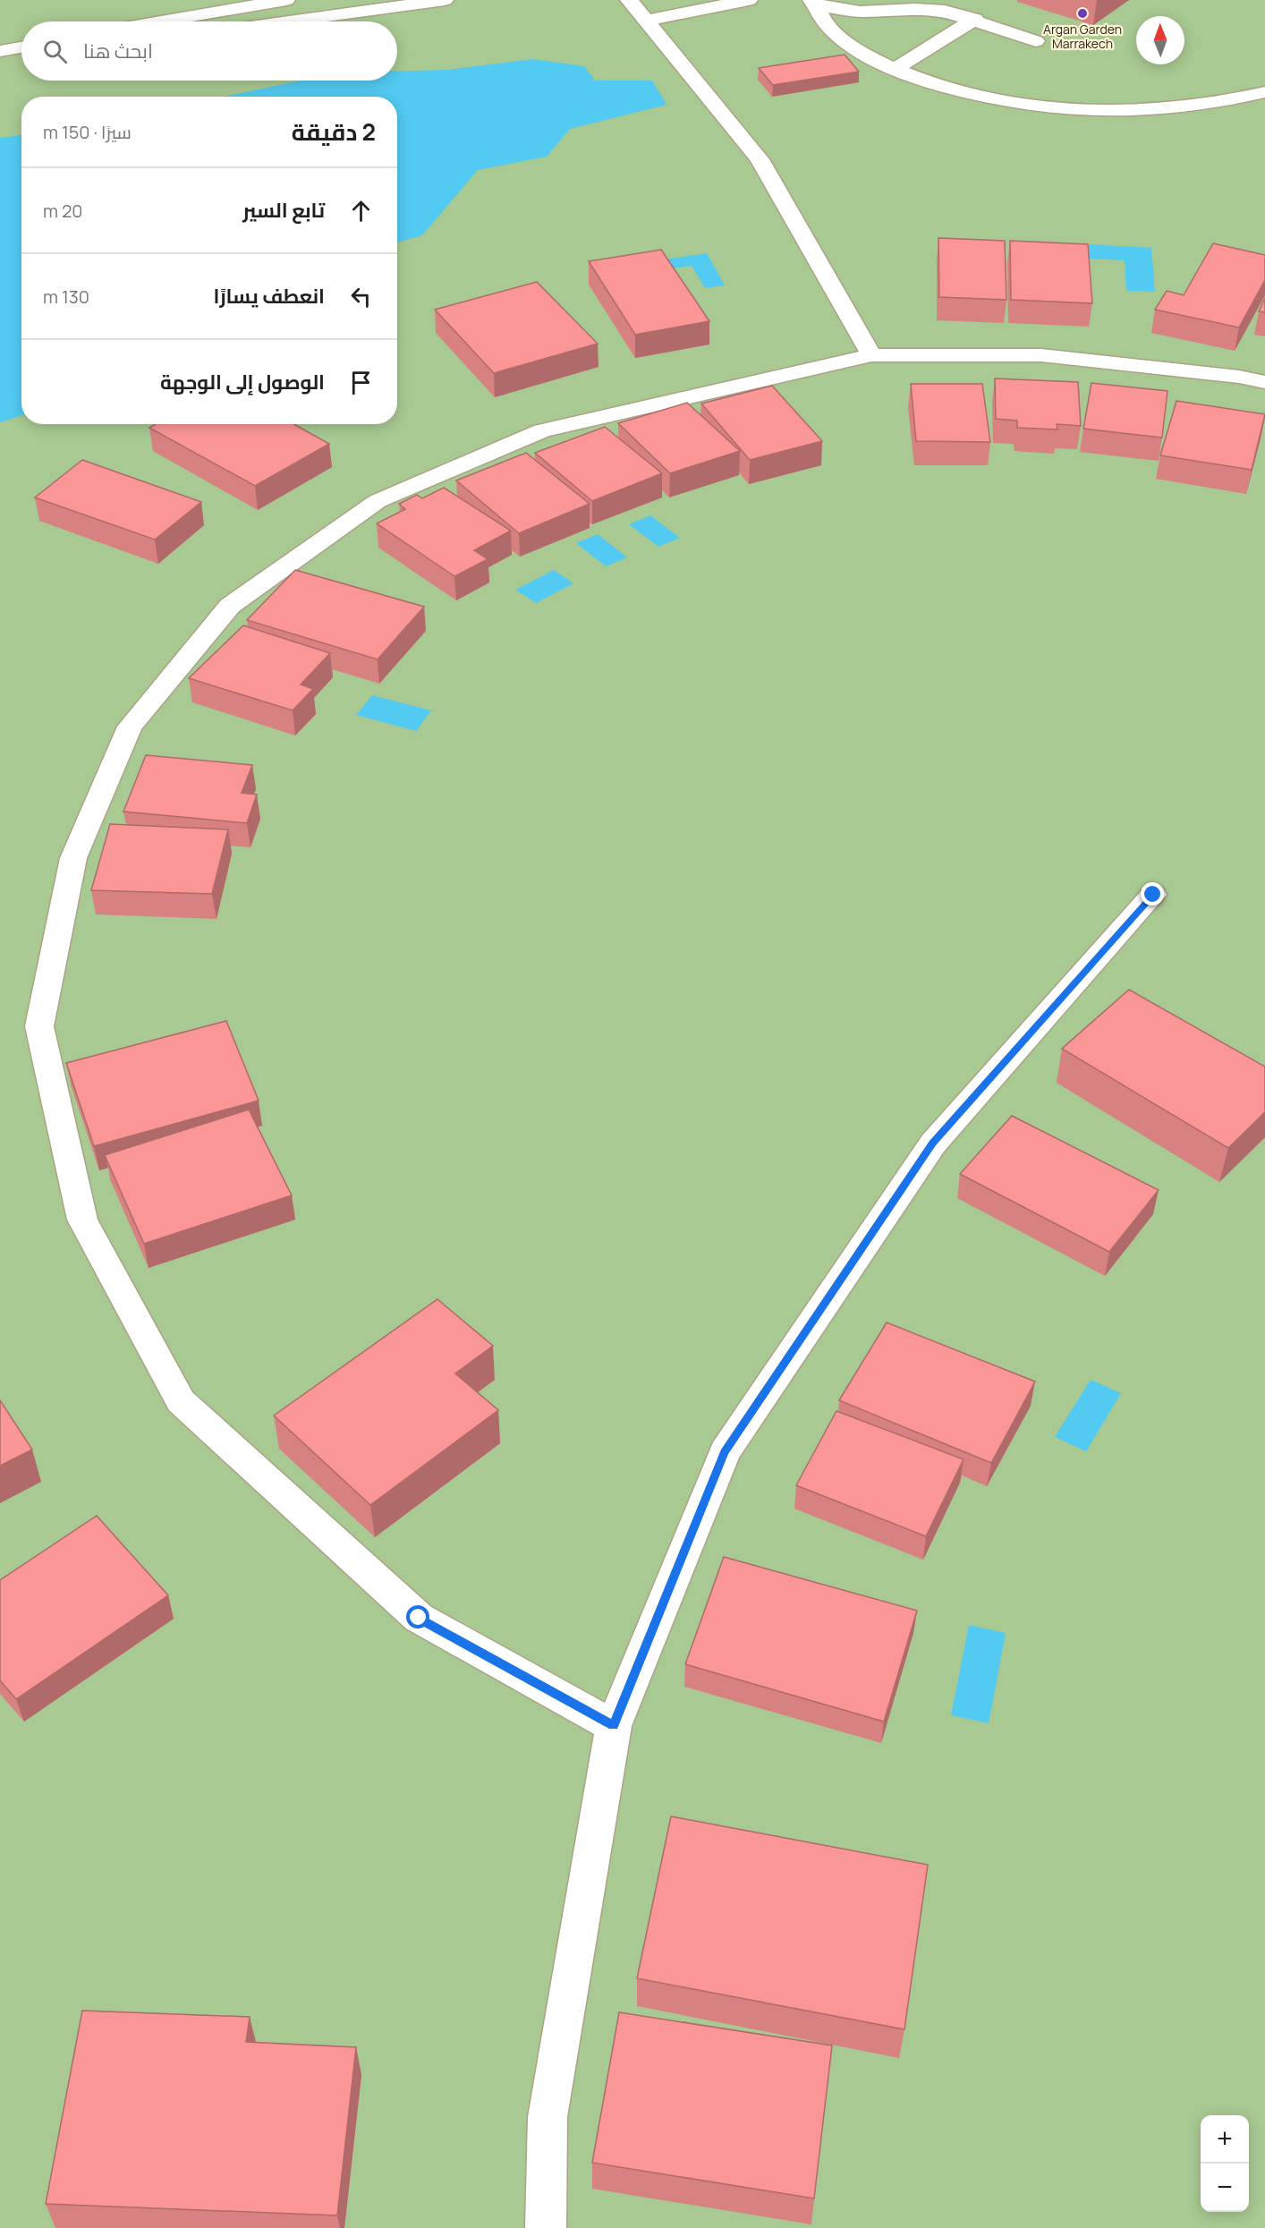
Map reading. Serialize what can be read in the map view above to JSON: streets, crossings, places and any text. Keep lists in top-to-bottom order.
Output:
{
  "places": ["Argan Garden Marrakech"],
  "north": "top",
  "page": {
    "search": "ابحث هنا",
    "heading": ["2 دقيقة", "سيرًا · 150 m"],
    "list": [
      ["تابع السير", "20 m"],
      ["انعطف يسارًا", "130 m"],
      "الوصول إلى الوجهة"
    ],
    "map_buttons": ["+", "−"]
  }
}
